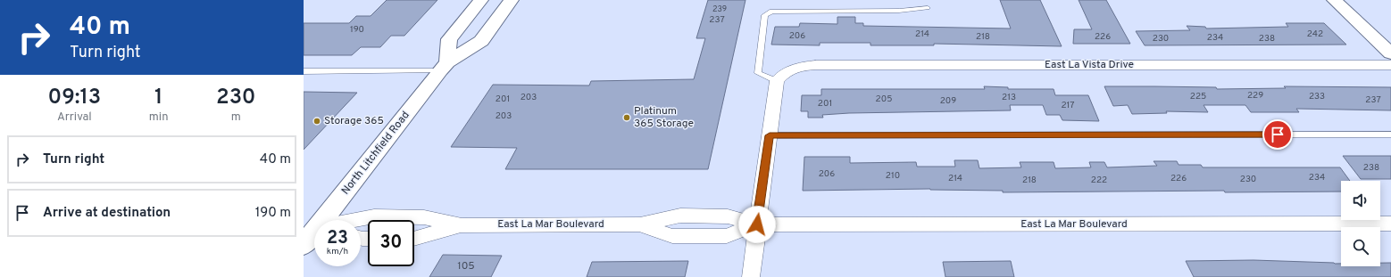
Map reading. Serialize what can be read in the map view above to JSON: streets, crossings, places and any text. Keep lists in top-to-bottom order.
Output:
{
  "streets": {
    "main road": ["North Litchfield Road"],
    "street": ["East La Vista Drive", "East La Mar Boulevard"]
  },
  "places": ["Platinum 365 Storage", "Storage 365"],
  "house_numbers": [
    "239",
    "237",
    "190",
    "214",
    "242",
    "206",
    "218",
    "226",
    "234",
    "230",
    "238",
    "229",
    "225",
    "233",
    "203",
    "213",
    "201",
    "205",
    "237",
    "209",
    "201",
    "217",
    "203",
    "238",
    "206",
    "210",
    "234",
    "214",
    "226",
    "230",
    "218",
    "222",
    "105"
  ],
  "page": {
    "turn": ["40 m", "Turn right"],
    "eta": [
      "09:13",
      "Arrival",
      "1",
      "min",
      "230",
      "m"
    ],
    "list": [
      {
        "name": "Turn right",
        "value": "40 m"
      },
      {
        "name": "Arrive at destination",
        "value": "190 m"
      }
    ],
    "speed": "23 km/h",
    "limit": "30"
  }
}
